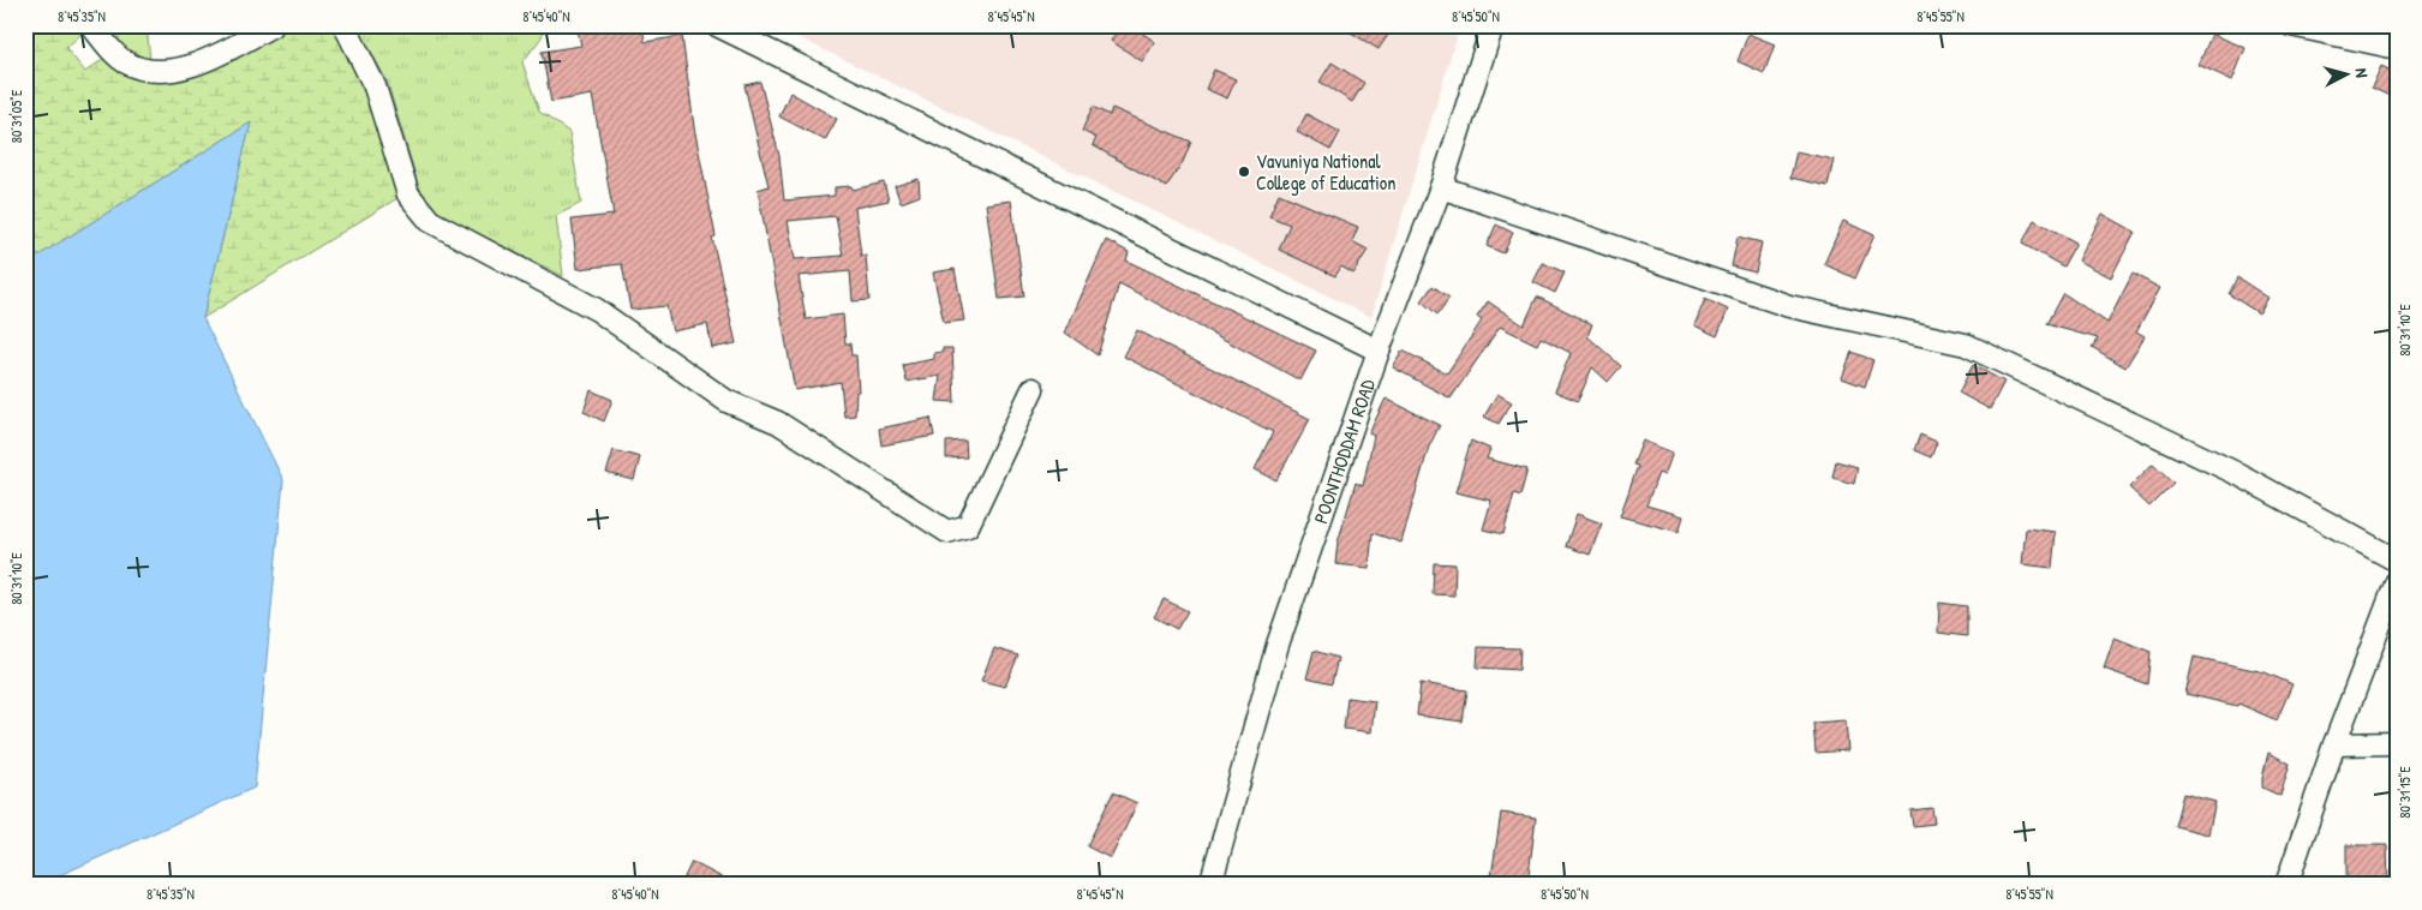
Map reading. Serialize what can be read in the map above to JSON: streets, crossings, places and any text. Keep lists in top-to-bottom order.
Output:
{
  "streets": {
    "street": ["POONTHODDAM ROAD"]
  },
  "places": ["Vavuniya National College of Education"],
  "north": "right",
  "coordinates": [
    "8°45'35\"N",
    "8°45'40\"N",
    "8°45'45\"N",
    "8°45'50\"N",
    "8°45'55\"N",
    "80°31'05\"E",
    "80°31'10\"E",
    "80°31'15\"E"
  ]
}
